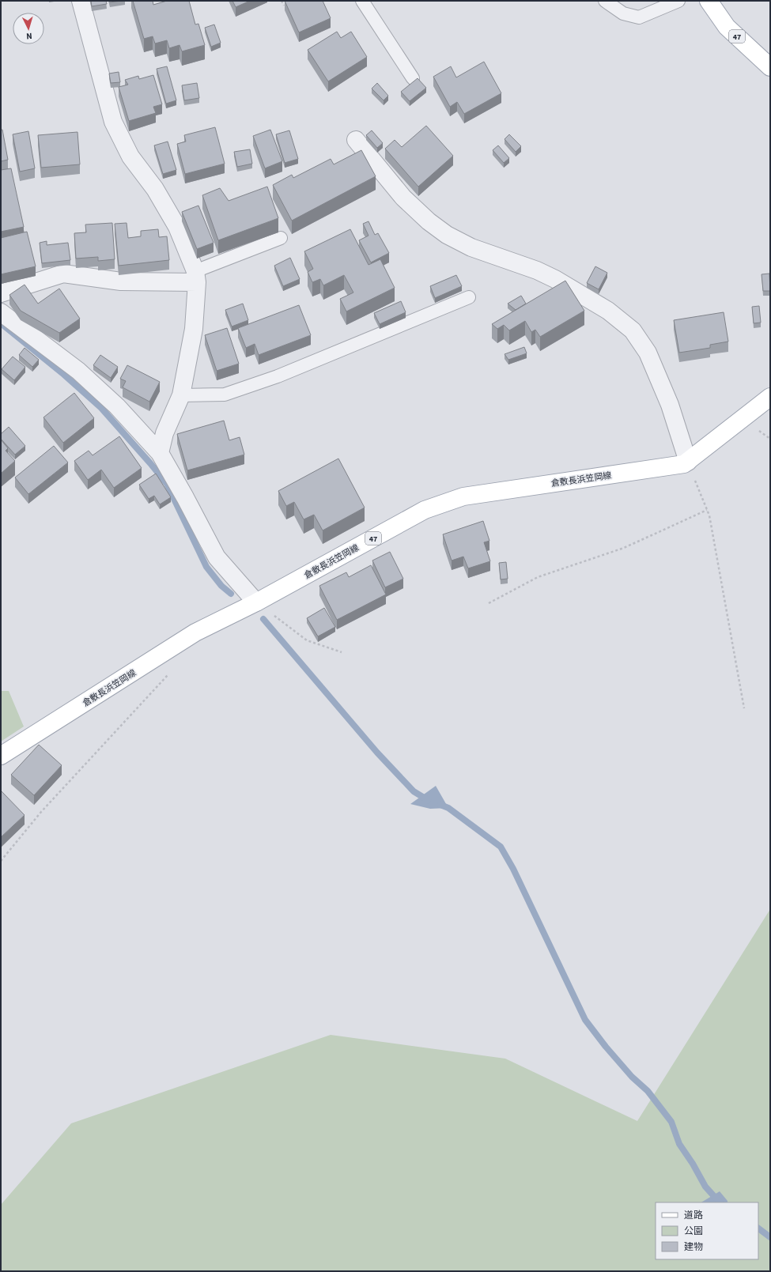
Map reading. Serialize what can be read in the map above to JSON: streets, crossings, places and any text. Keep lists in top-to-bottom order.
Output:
{
  "streets": {
    "main road": ["47", "倉敷長浜笠岡線"]
  },
  "legend": ["道路", "公園", "建物"],
  "north": "bottom"
}
